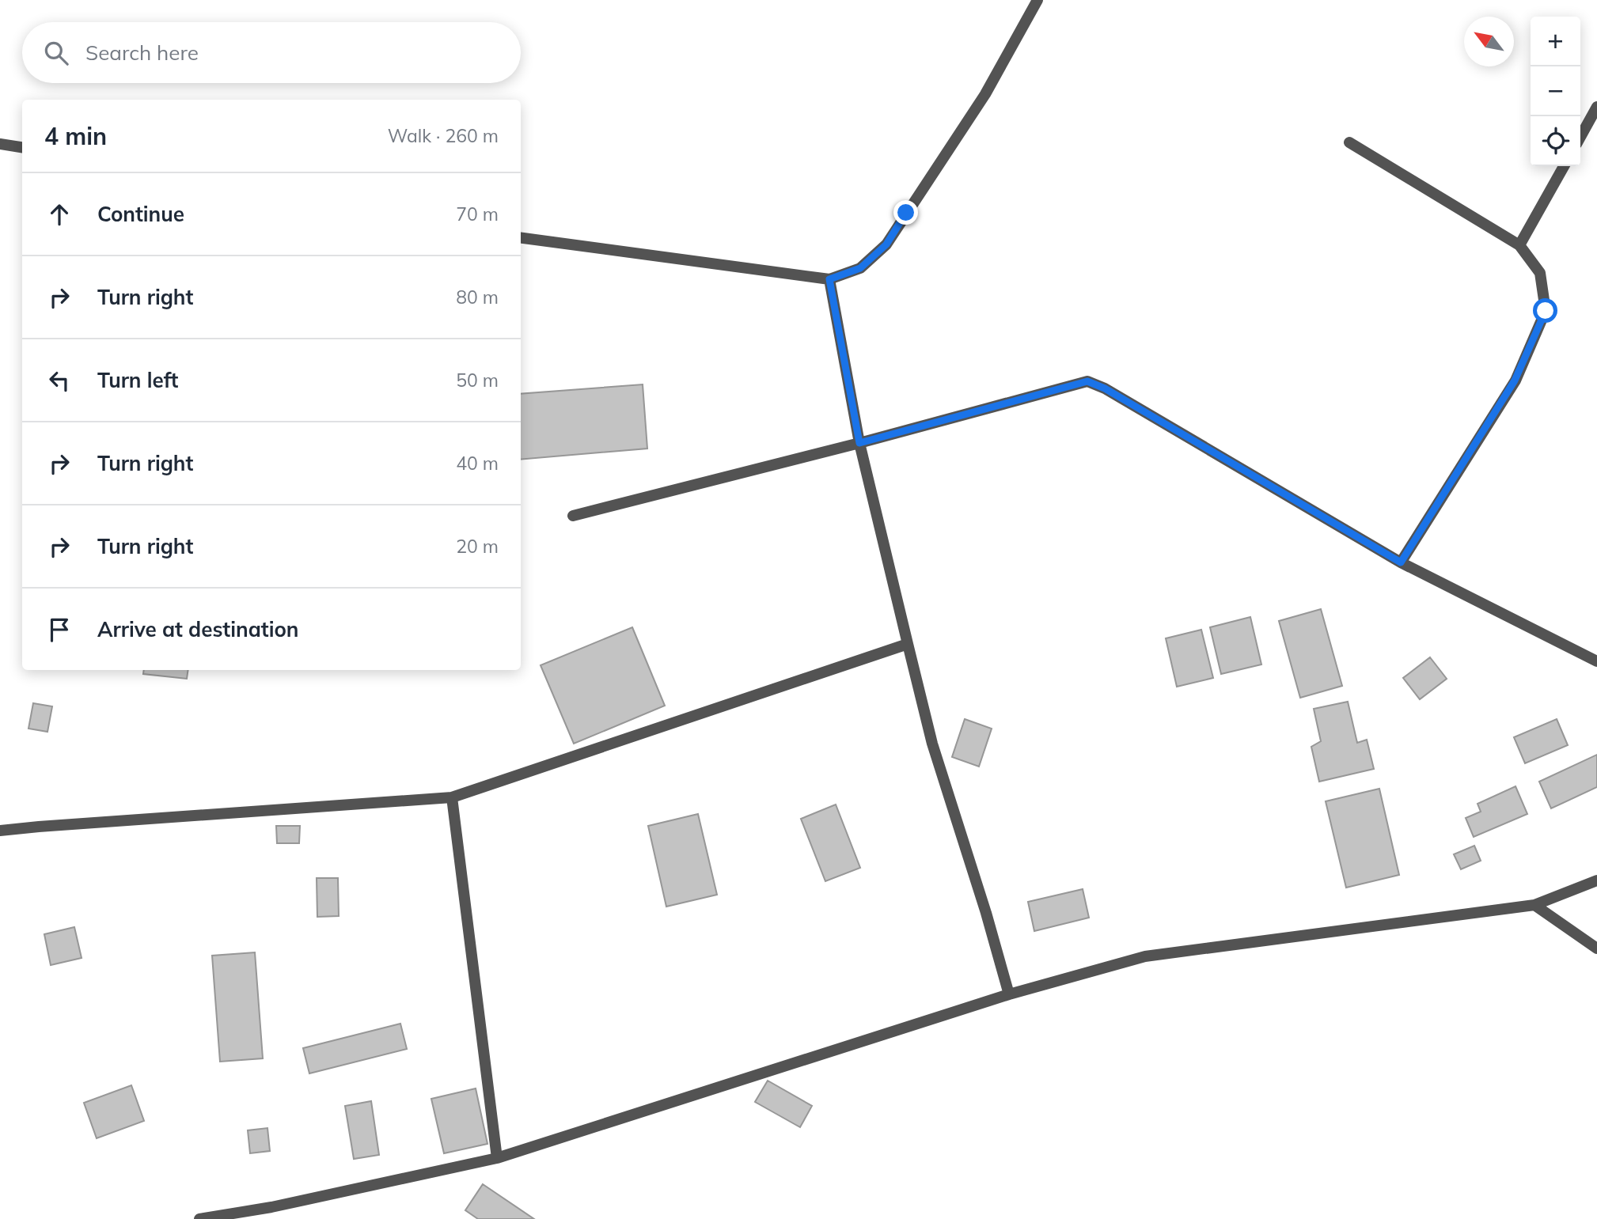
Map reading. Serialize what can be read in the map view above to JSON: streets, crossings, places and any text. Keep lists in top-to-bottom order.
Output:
{
  "north": "top left",
  "page": {
    "map_buttons": ["+", "−"],
    "search": "Search here",
    "heading": ["4 min", "Walk · 260 m"],
    "list": [
      ["Continue", "70 m"],
      ["Turn right", "80 m"],
      ["Turn left", "50 m"],
      ["Turn right", "40 m"],
      ["Turn right", "20 m"],
      "Arrive at destination"
    ]
  }
}
